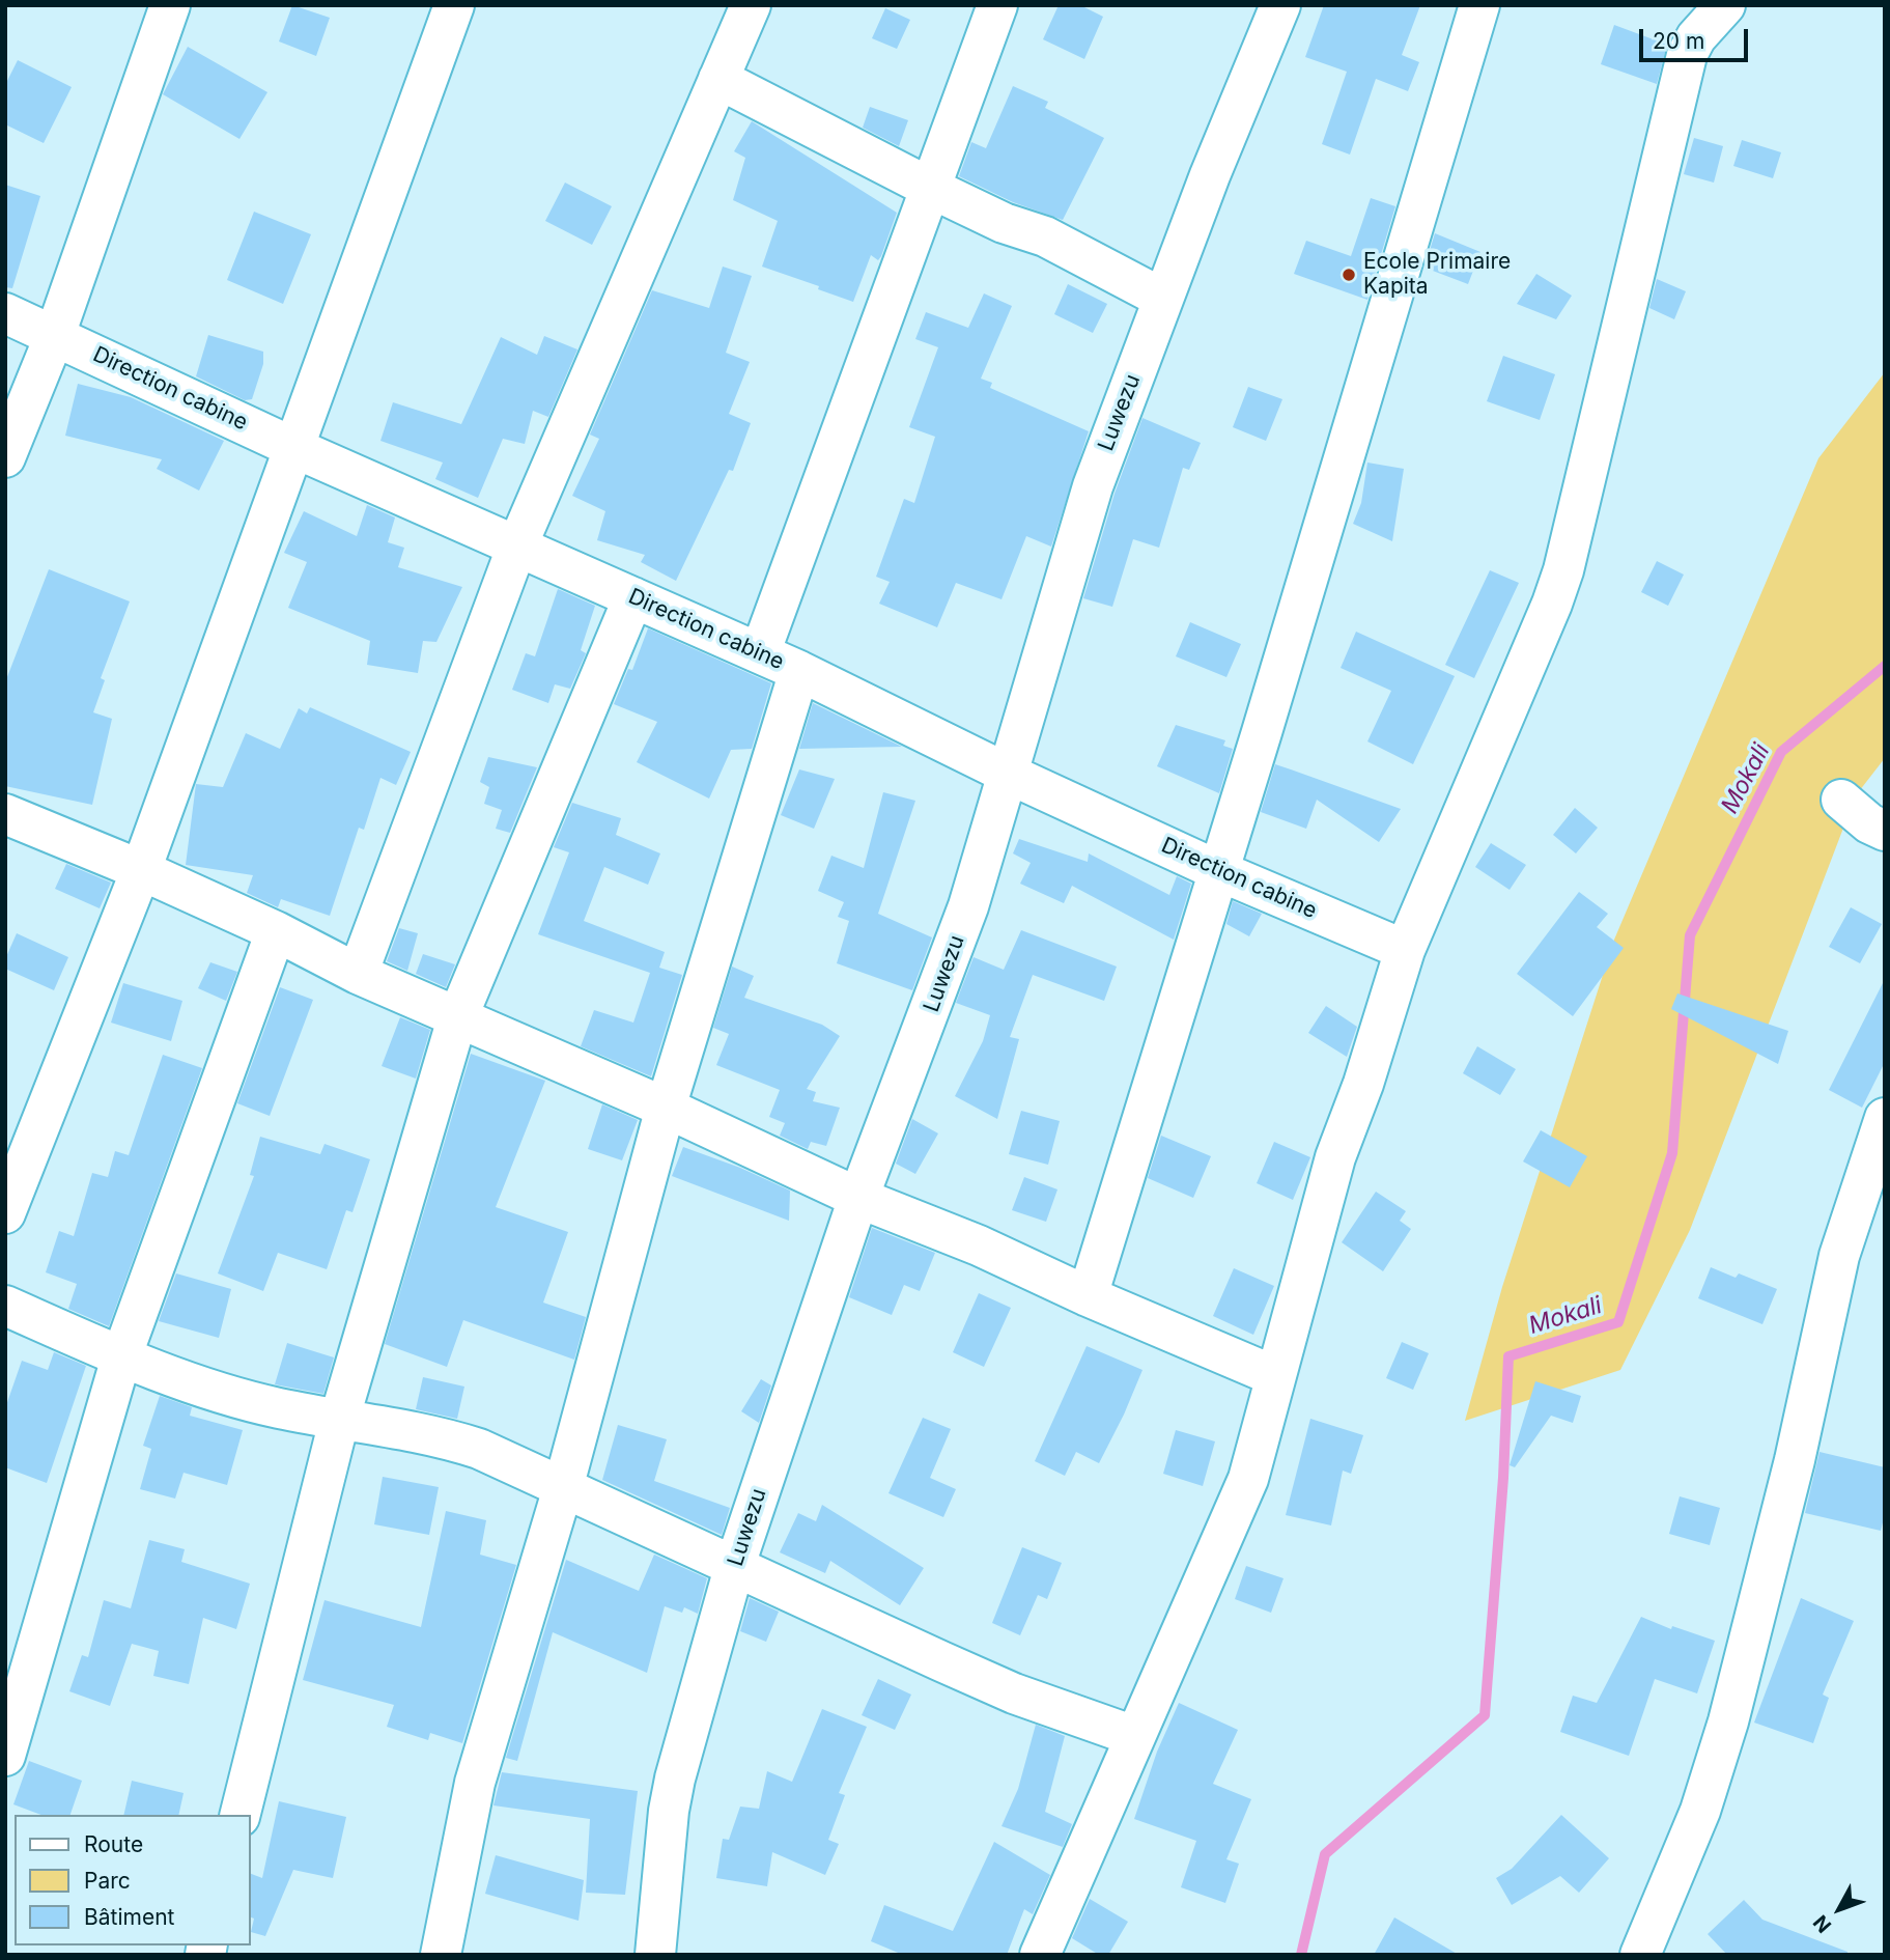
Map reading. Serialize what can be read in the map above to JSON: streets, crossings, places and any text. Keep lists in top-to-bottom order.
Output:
{
  "streets": {
    "street": ["Direction cabine", "Luwezu"]
  },
  "crossings": [
    ["Direction cabine", "Luwezu"]
  ],
  "water": ["Mokali"],
  "places": ["Ecole Primaire Kapita"],
  "legend": ["Route", "Parc", "Bâtiment"],
  "scale_bar": "20 m",
  "north": "bottom left"
}
